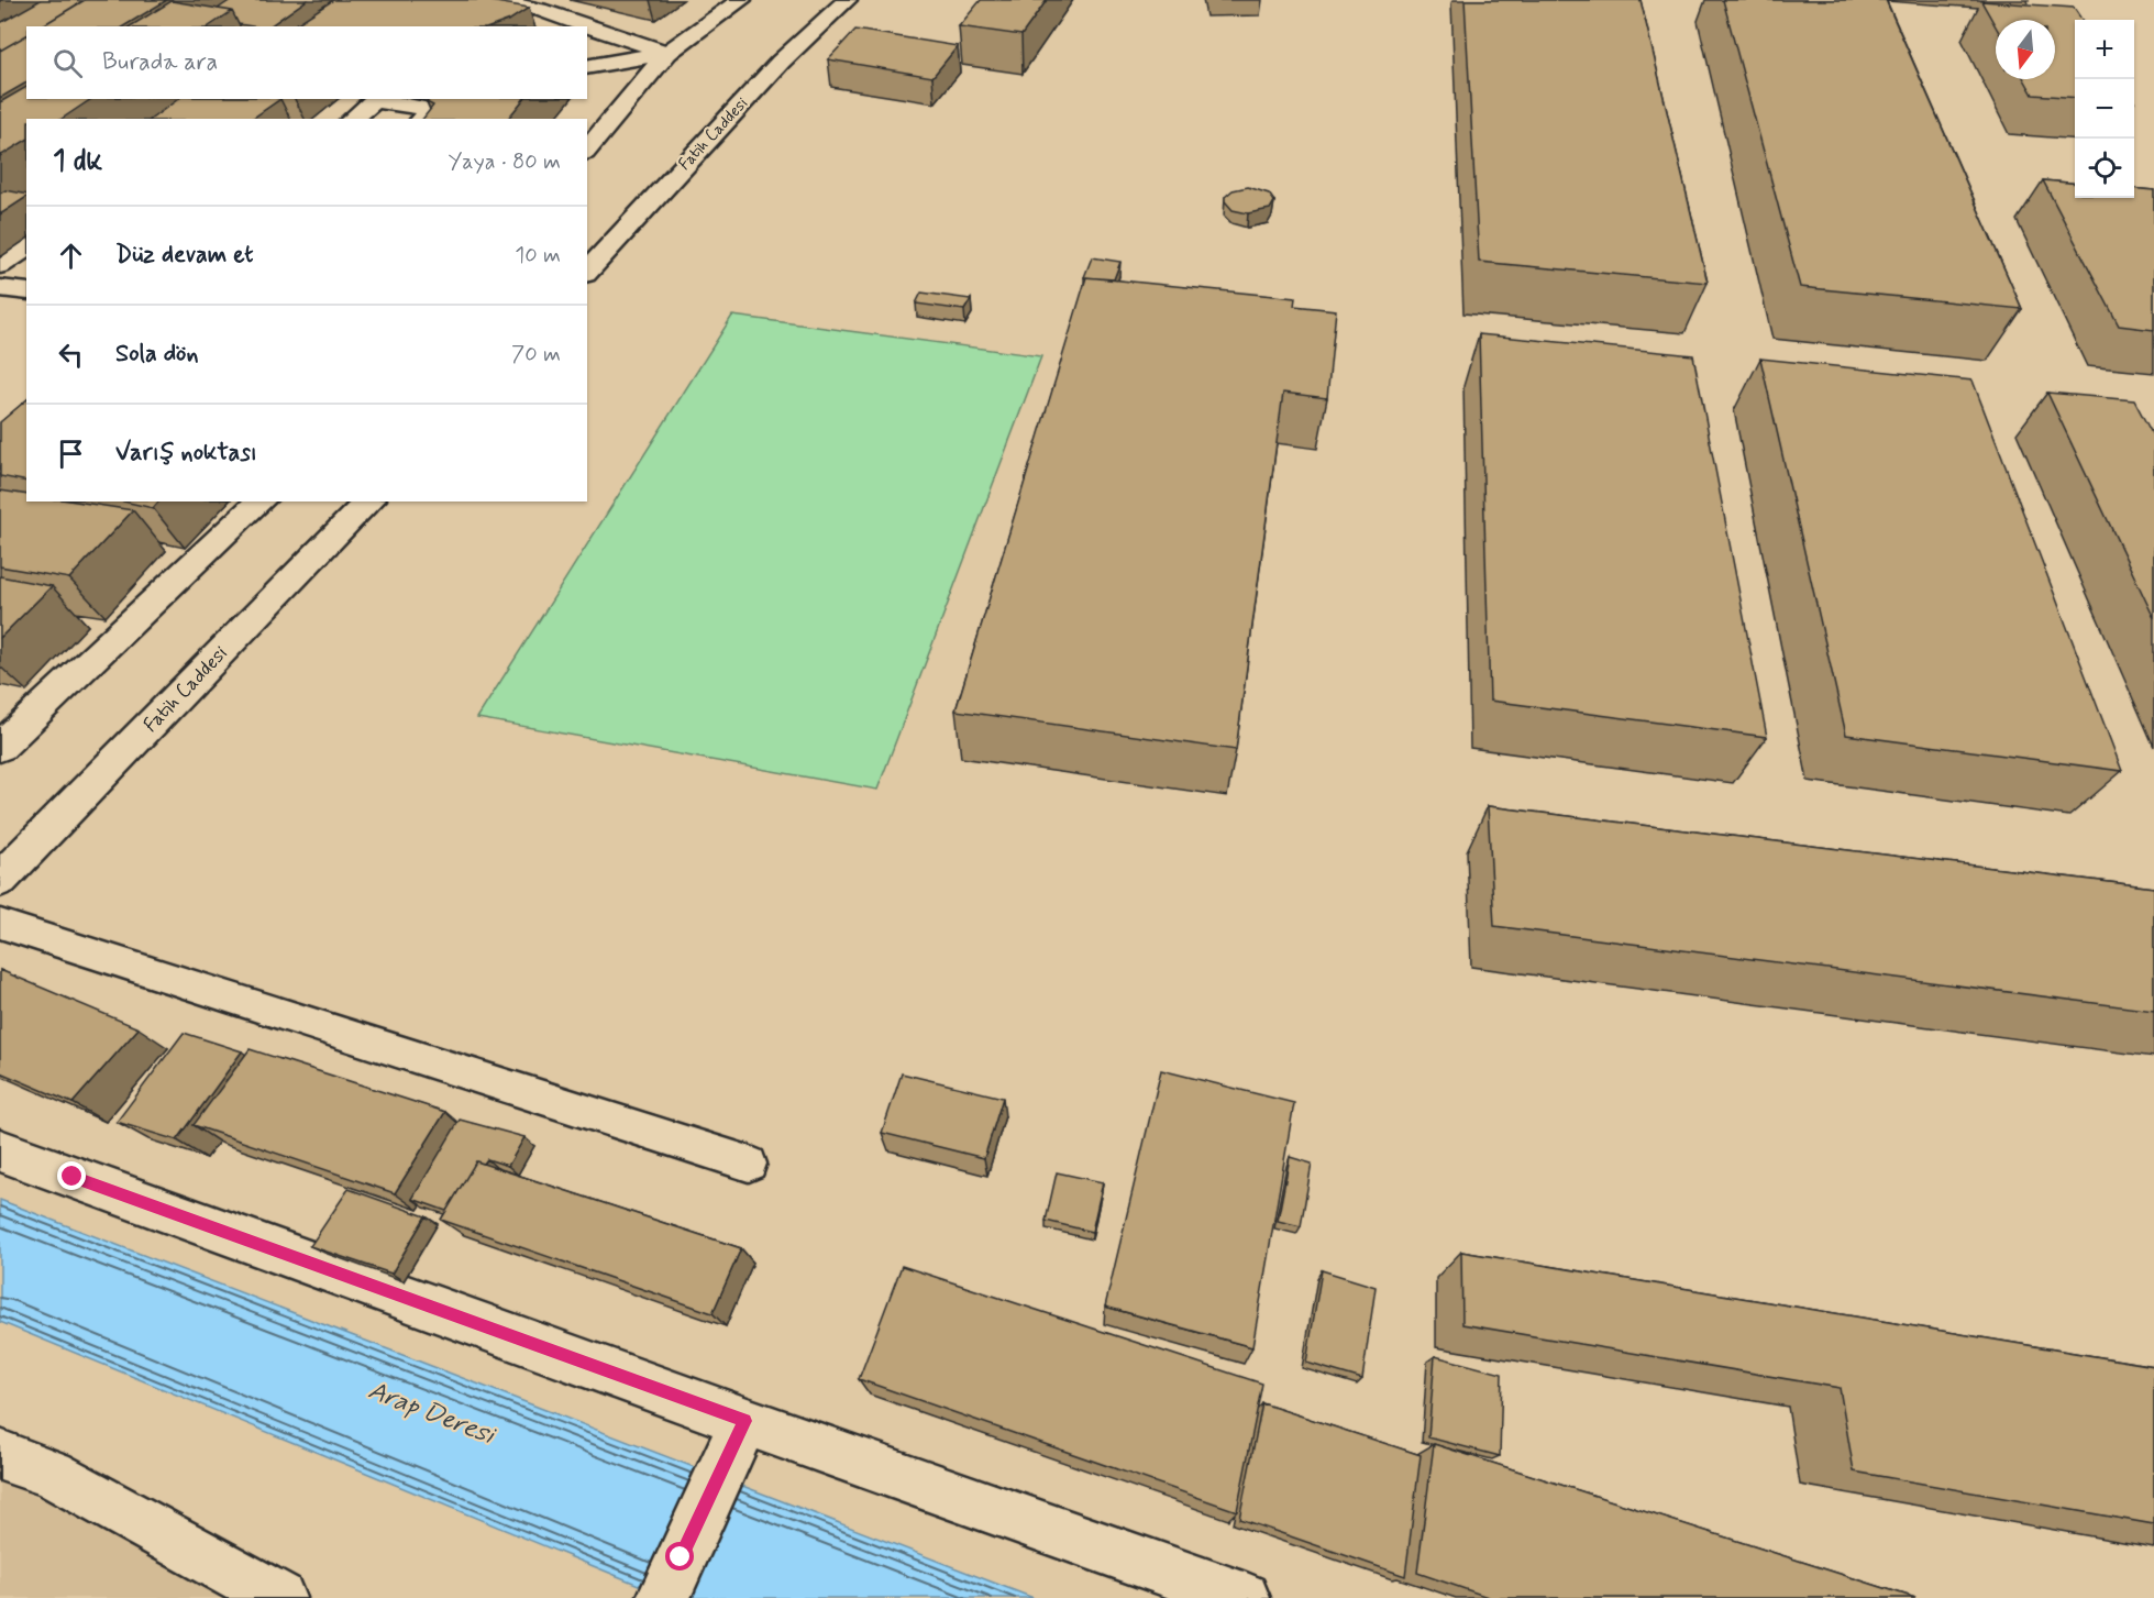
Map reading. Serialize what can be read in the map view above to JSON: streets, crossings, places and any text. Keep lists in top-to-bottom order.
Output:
{
  "streets": {
    "street": ["Fatih Caddesi"]
  },
  "water": ["Arap Deresi"],
  "north": "bottom",
  "page": {
    "map_buttons": ["+", "−"],
    "search": "Burada ara",
    "heading": ["1 dk", "Yaya · 80 m"],
    "list": [
      ["Düz devam et", "10 m"],
      ["Sola dön", "70 m"],
      "Varış noktası"
    ]
  }
}
